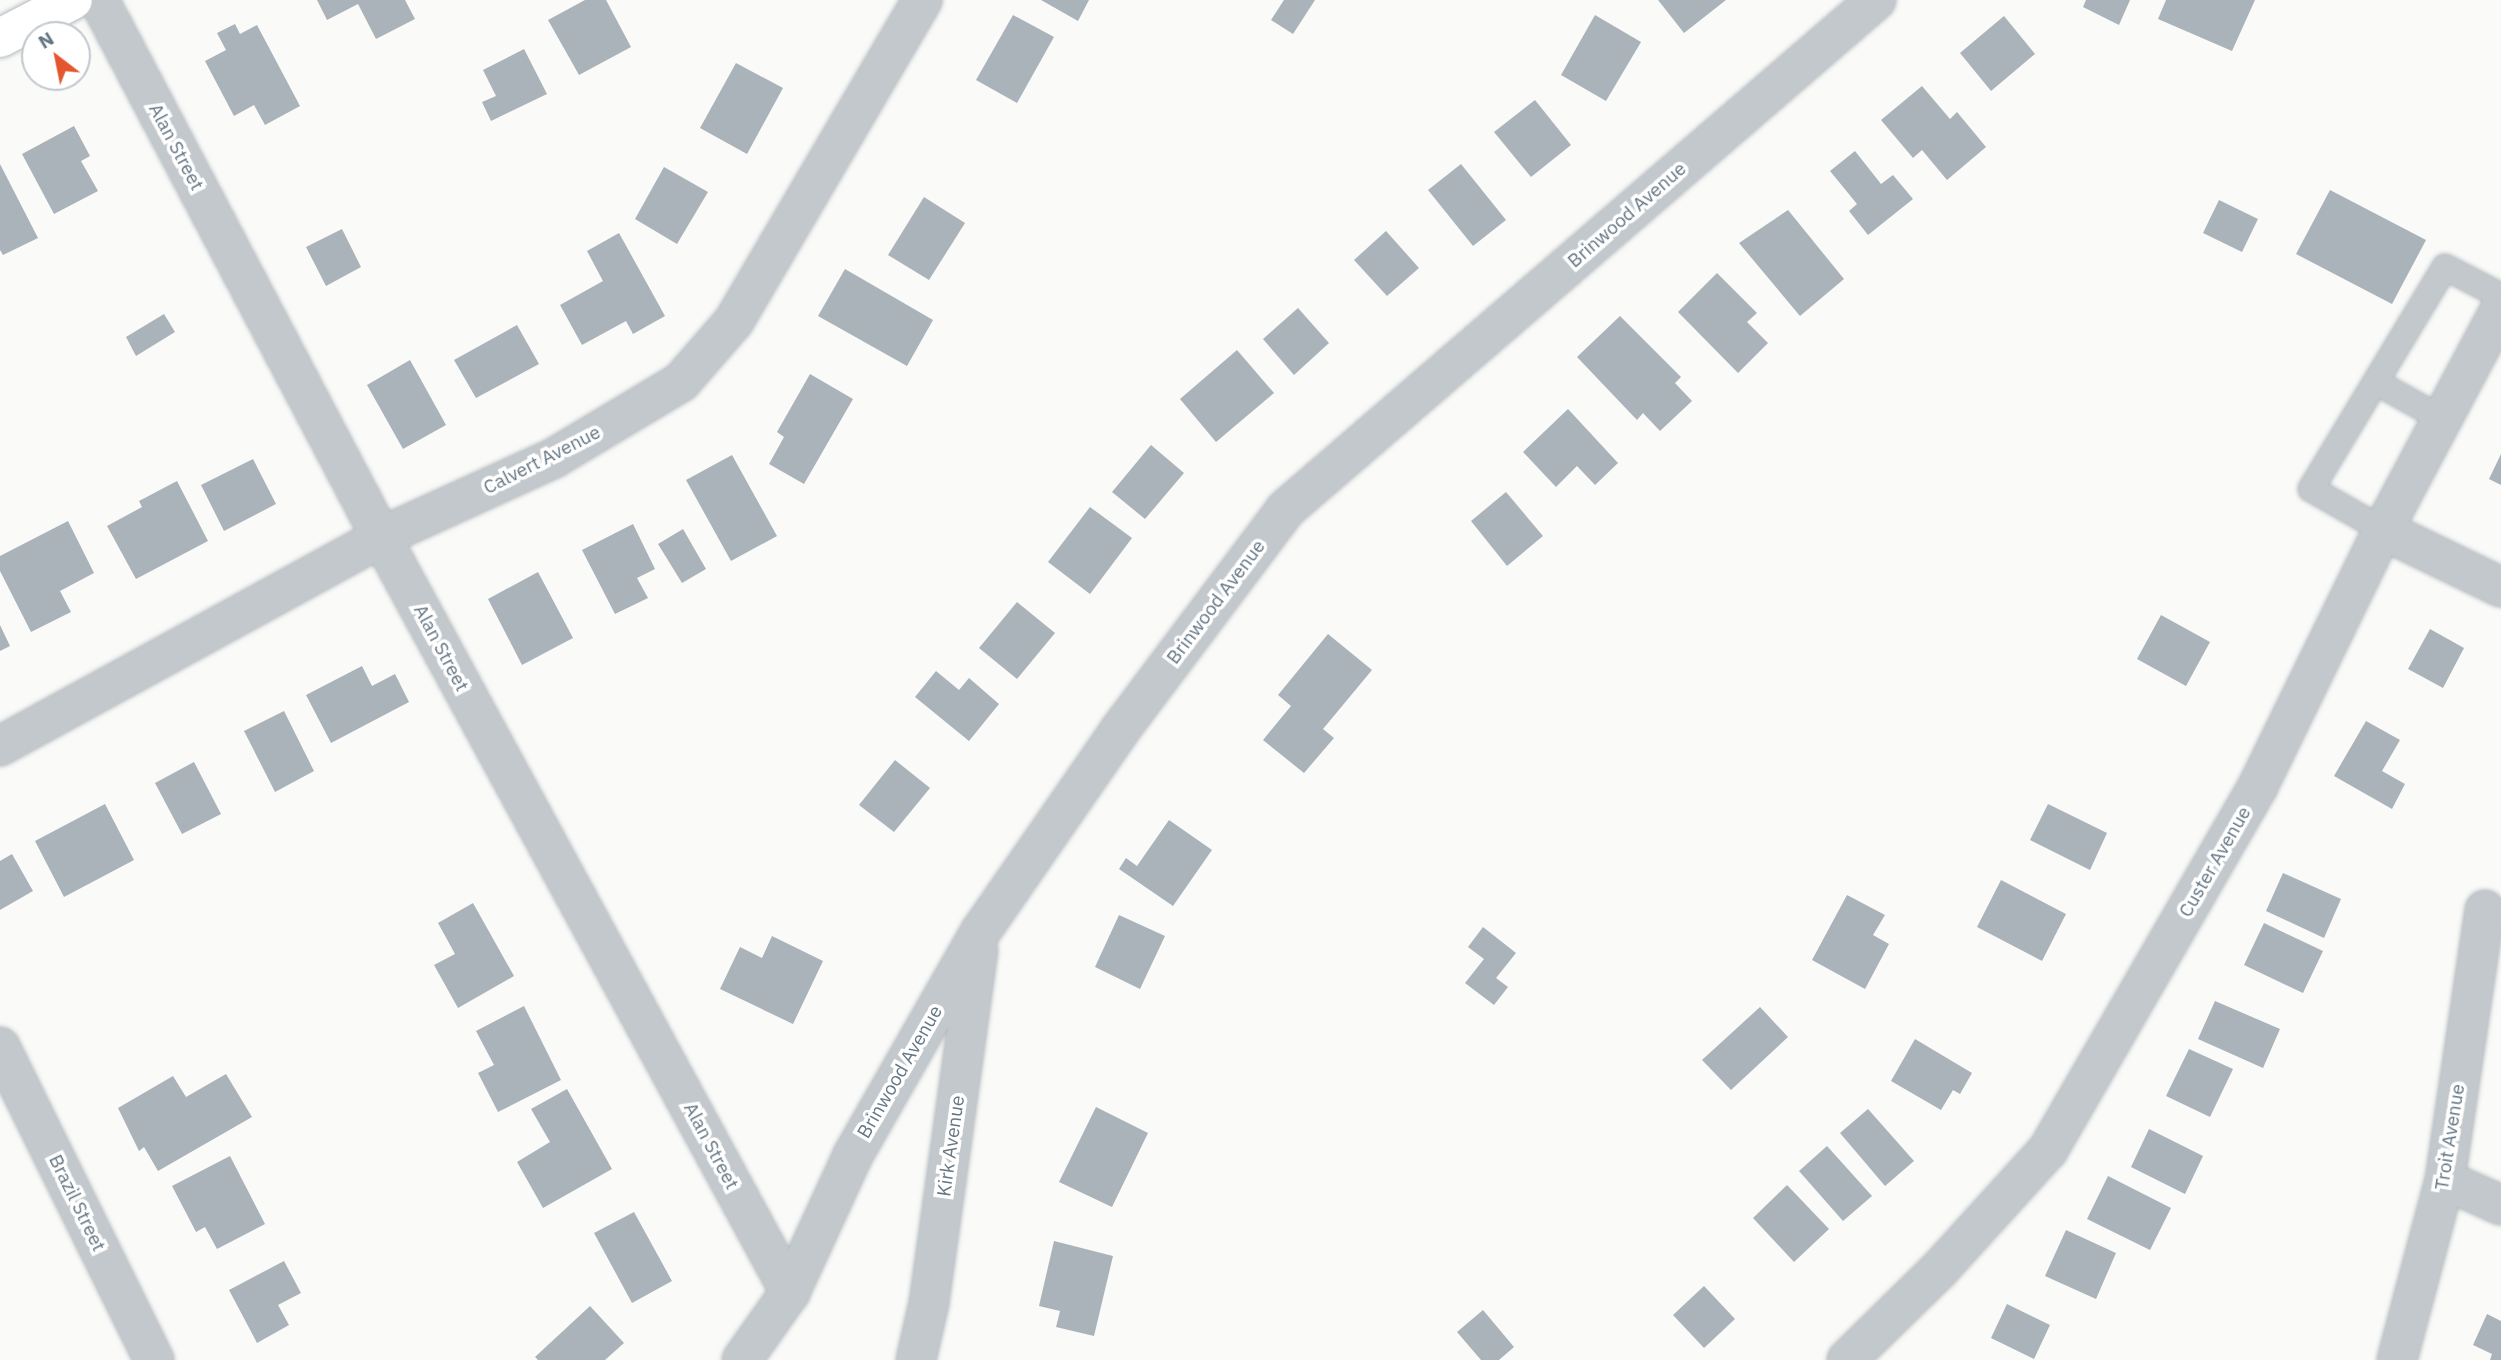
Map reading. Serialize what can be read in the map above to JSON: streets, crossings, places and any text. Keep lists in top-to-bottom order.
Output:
{
  "streets": {
    "street": [
      "Alan Street",
      "Brinwood Avenue",
      "Calvert Avenue",
      "Custer Avenue",
      "Troit Avenue",
      "Kirk Avenue",
      "Brazil Street"
    ]
  },
  "crossings": [
    ["Alan Street", "Brinwood Avenue"],
    ["Alan Street", "Calvert Avenue"],
    ["Brinwood Avenue", "Kirk Avenue"]
  ],
  "north": "top left"
}
